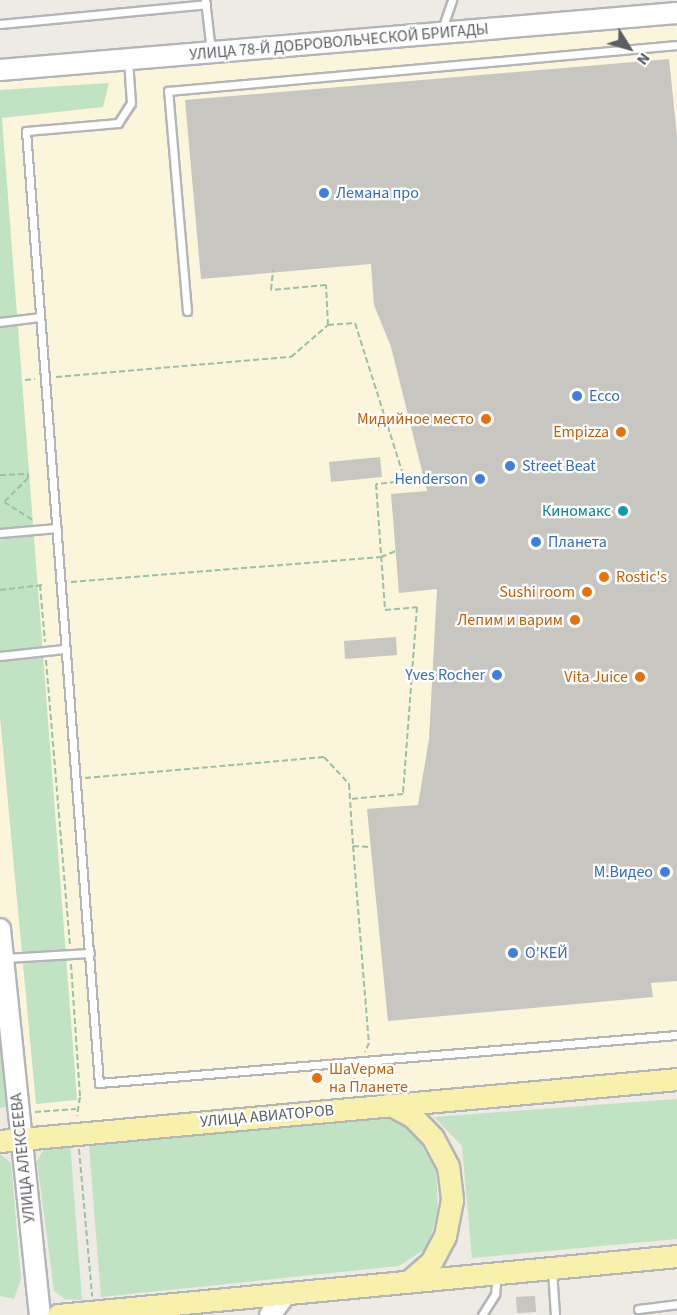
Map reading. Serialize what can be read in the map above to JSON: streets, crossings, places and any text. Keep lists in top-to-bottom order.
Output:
{
  "streets": {
    "main road": ["УЛИЦА АВИАТОРОВ"],
    "street": ["УЛИЦА 78-Й ДОБРОВОЛЬЧЕСКОЙ БРИГАДЫ", "УЛИЦА АЛЕКСЕЕВА"]
  },
  "crossings": [
    ["УЛИЦА АВИАТОРОВ", "УЛИЦА АЛЕКСЕЕВА"]
  ],
  "places": [
    "Лемана про",
    "Ecco",
    "Мидийное место",
    "Empizza",
    "Street Beat",
    "Henderson",
    "Киномакс",
    "Планета",
    "Rostic's",
    "Sushi room",
    "Лепим и варим",
    "Yves Rocher",
    "Vita Juice",
    "М.Видео",
    "О’КЕЙ",
    "ШаVерма на Планете"
  ],
  "north": "bottom right"
}
